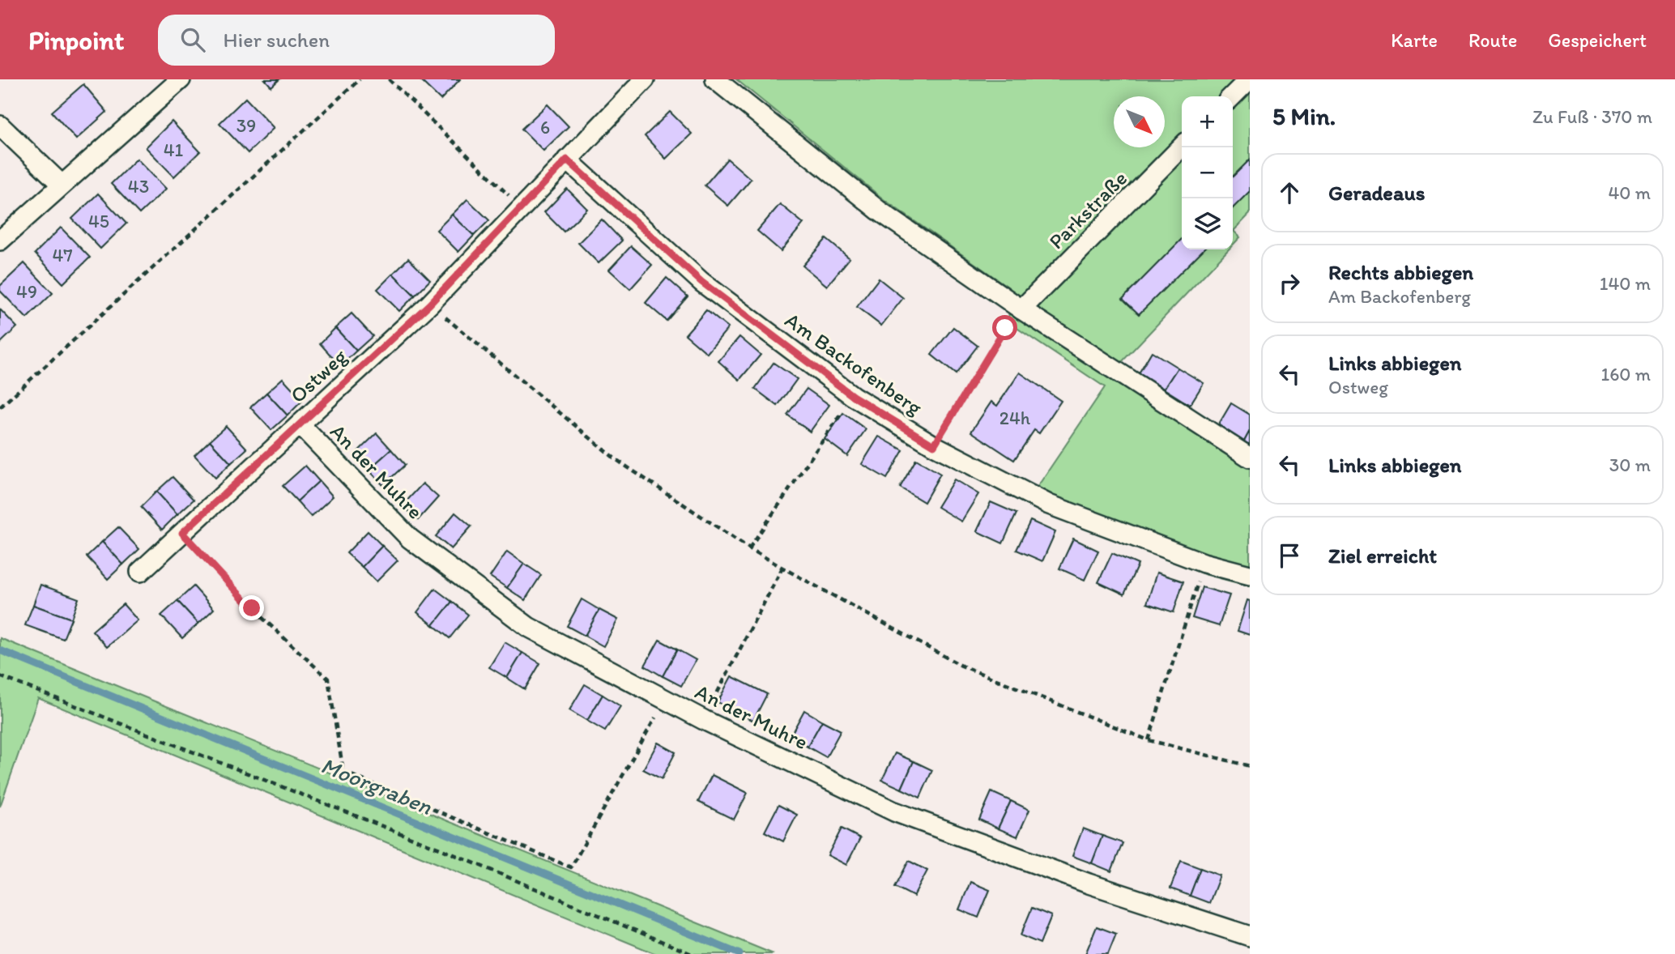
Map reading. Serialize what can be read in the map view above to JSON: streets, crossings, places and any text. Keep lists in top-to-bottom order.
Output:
{
  "streets": {
    "street": [
      "Parkstraße",
      "Am Backofenberg",
      "Ostweg",
      "An der Muhre"
    ]
  },
  "crossings": [
    ["Am Backofenberg", "Ostweg"],
    ["Ostweg", "An der Muhre"]
  ],
  "water": ["Moorgraben"],
  "house_numbers": [
    "39",
    "6",
    "41",
    "43",
    "45",
    "47",
    "49",
    "24h"
  ],
  "north": "bottom right",
  "page": {
    "header": "Pinpoint",
    "search": "Hier suchen",
    "nav": ["Karte", "Route", "Gespeichert"],
    "heading": ["5 Min.", "Zu Fuß · 370 m"],
    "map_buttons": ["+", "−"],
    "list": [
      ["Geradeaus", "40 m"],
      ["Rechts abbiegen", "Am Backofenberg", "140 m"],
      ["Links abbiegen", "Ostweg", "160 m"],
      ["Links abbiegen", "30 m"],
      "Ziel erreicht"
    ]
  }
}
